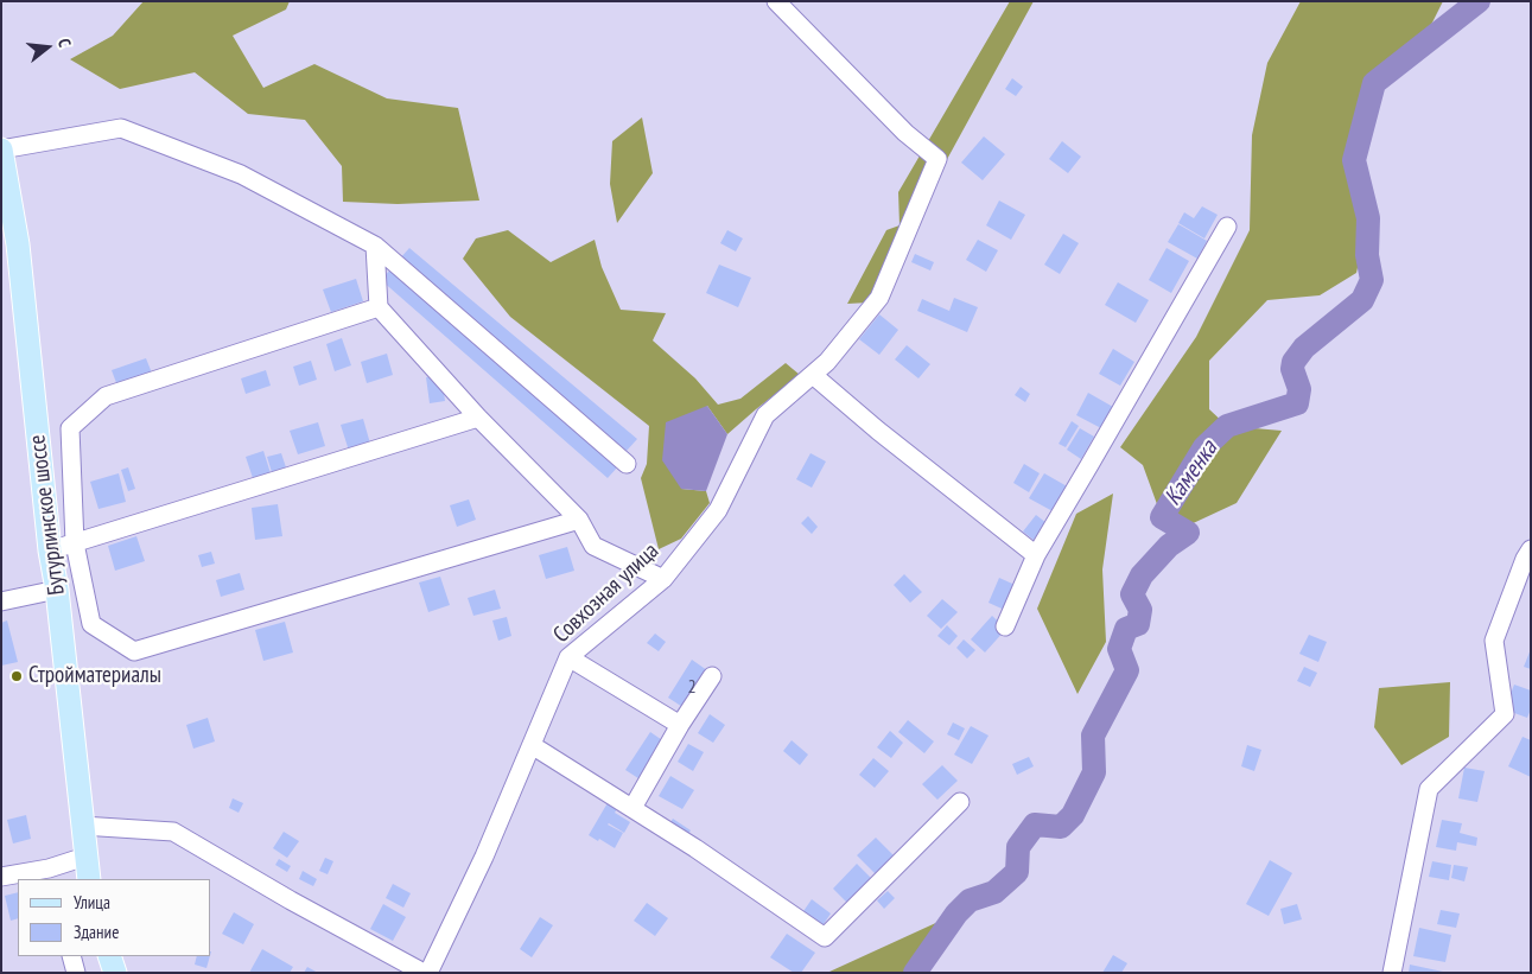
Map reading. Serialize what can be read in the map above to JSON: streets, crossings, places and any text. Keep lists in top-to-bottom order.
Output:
{
  "streets": {
    "main road": ["Бутурлинское шоссе"],
    "street": ["Совхозная улица"]
  },
  "water": ["Каменка"],
  "places": ["Стройматериалы"],
  "house_numbers": ["2"],
  "legend": ["Улица", "Здание"],
  "north": "right"
}
